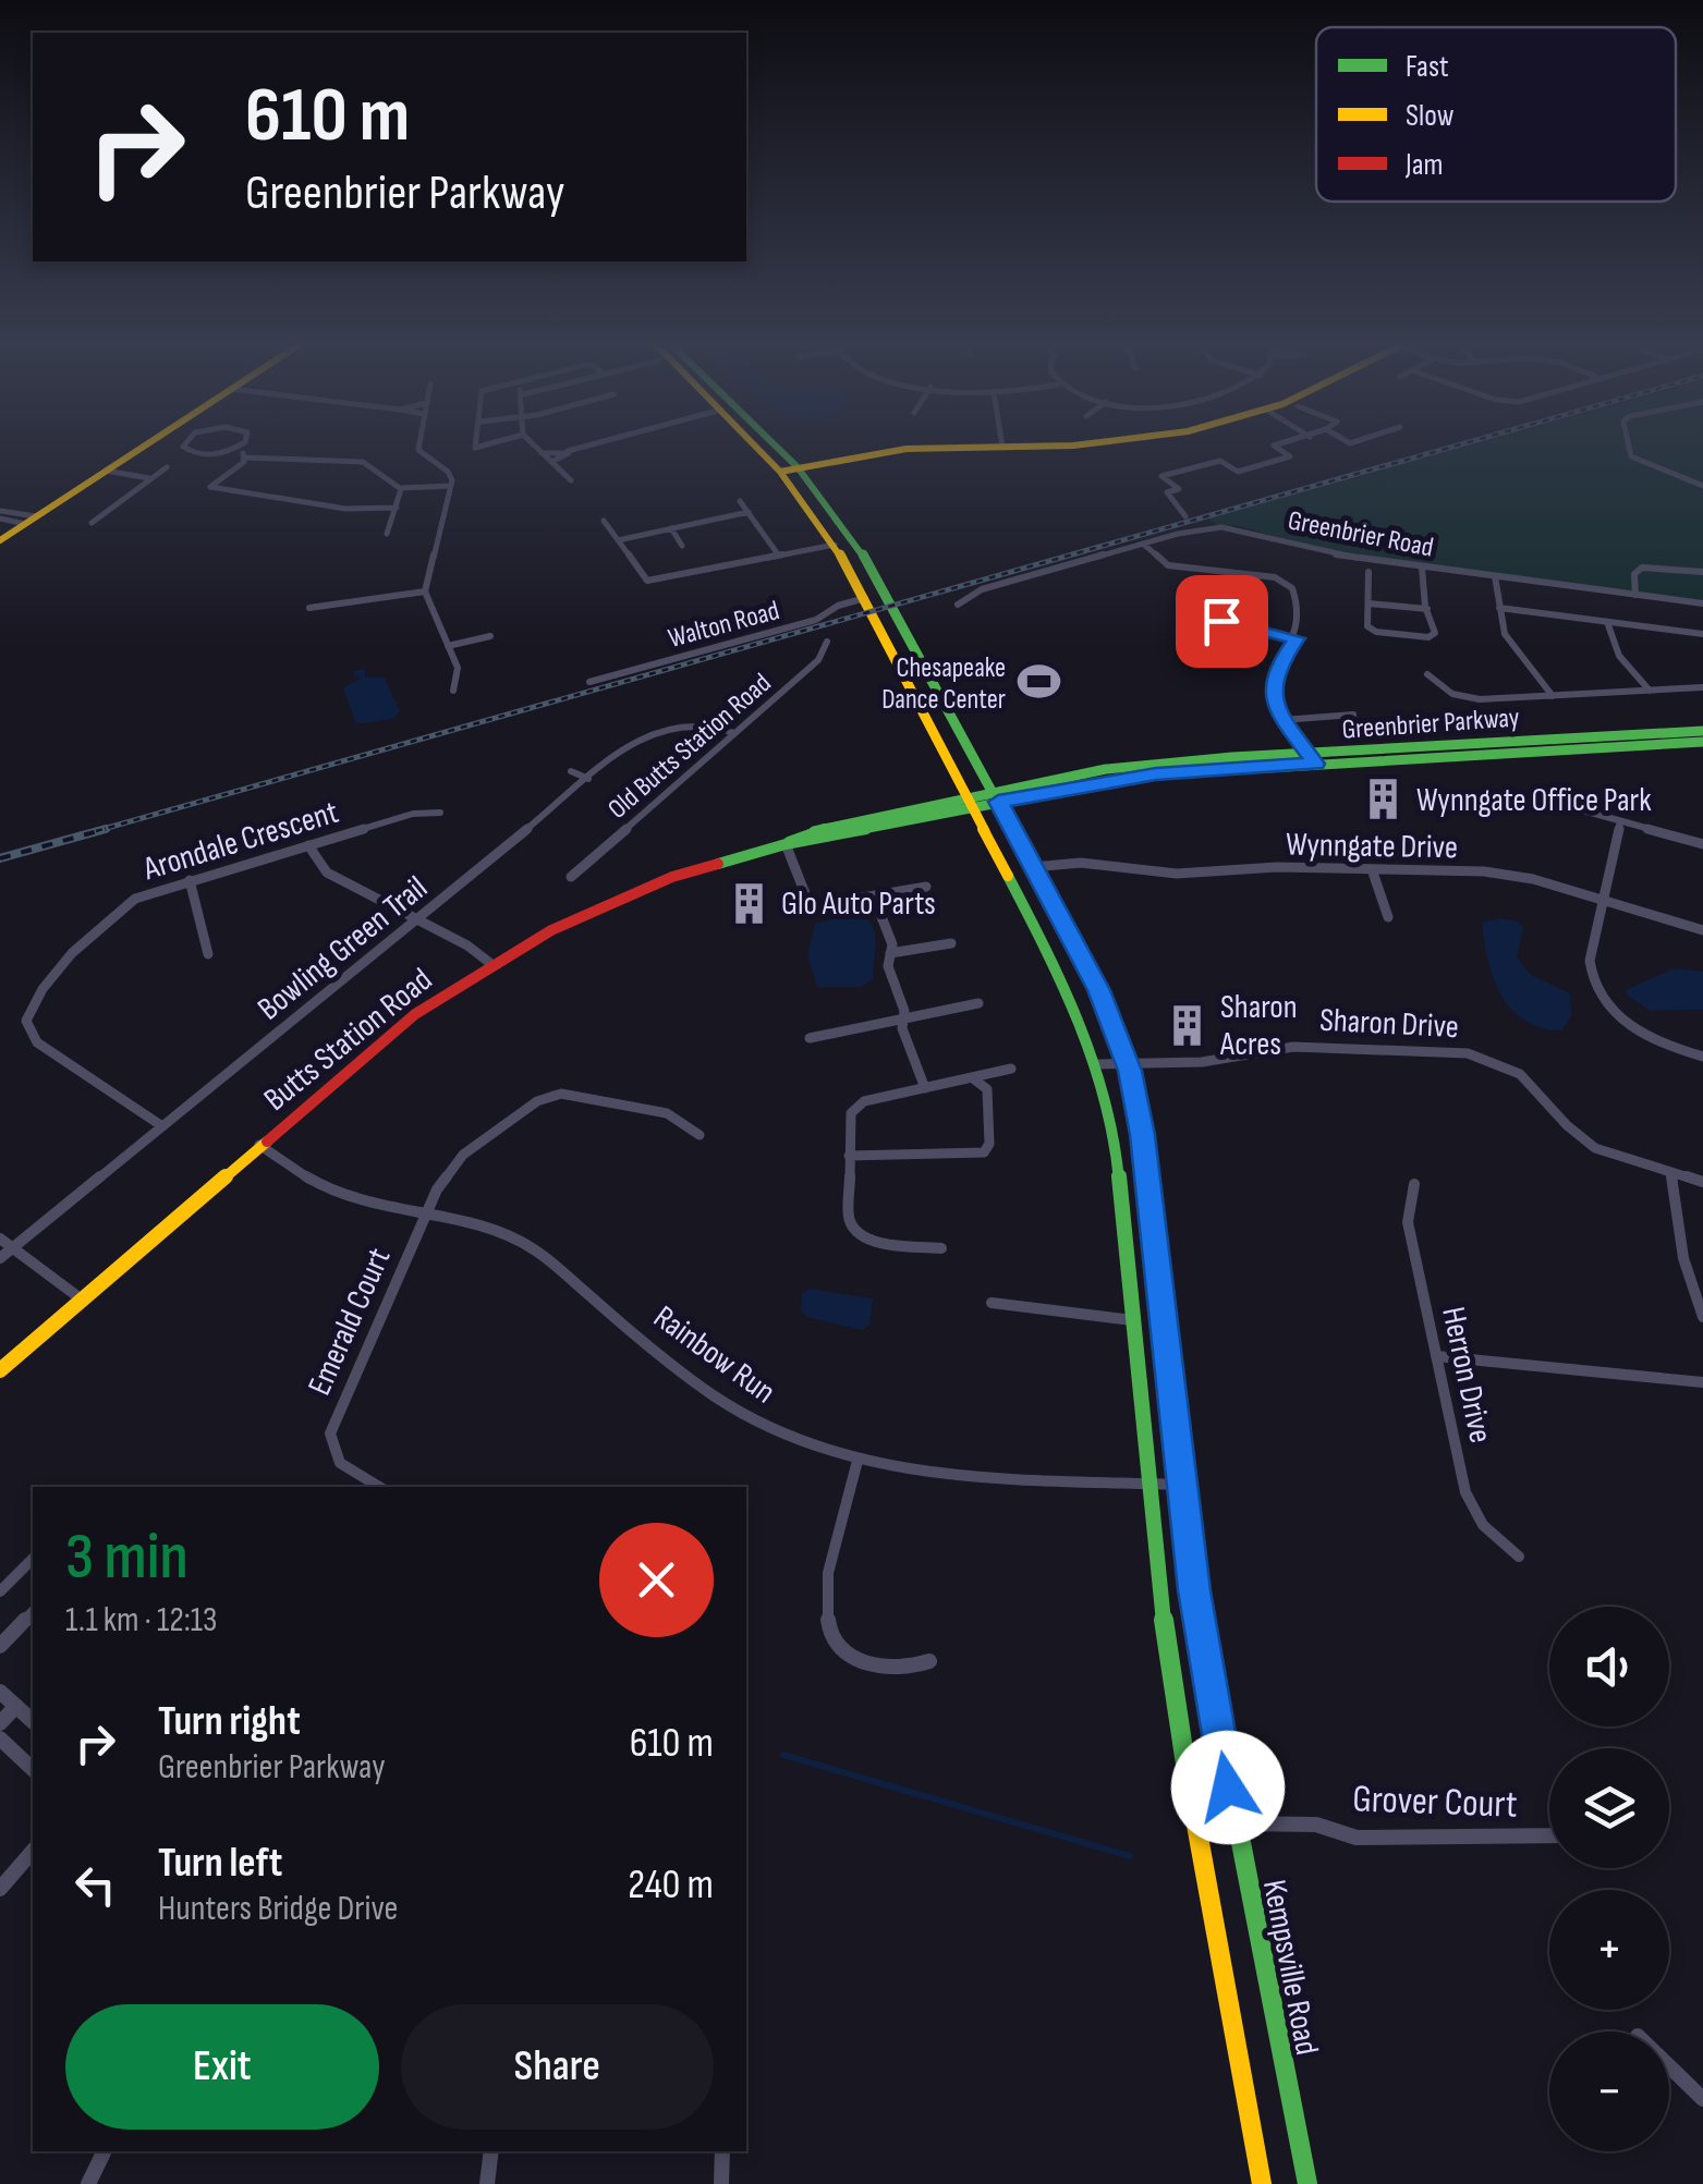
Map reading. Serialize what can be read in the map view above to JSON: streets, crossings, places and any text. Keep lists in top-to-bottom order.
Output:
{
  "streets": {
    "main road": ["Greenbrier Parkway", "Butts Station Road", "Kempsville Road"],
    "street": [
      "Greenbrier Road",
      "Walton Road",
      "Old Butts Station Road",
      "Arondale Crescent",
      "Wynngate Drive",
      "Bowling Green Trail",
      "Sharon Drive",
      "Emerald Court",
      "Rainbow Run",
      "Herron Drive",
      "Grover Court"
    ]
  },
  "crossings": [
    ["Walton Road", "Kempsville Road"],
    ["Greenbrier Parkway", "Butts Station Road"],
    ["Greenbrier Parkway", "Kempsville Road"],
    ["Old Butts Station Road", "Bowling Green Trail"],
    ["Arondale Crescent", "Bowling Green Trail"],
    ["Wynngate Drive", "Kempsville Road"],
    ["Sharon Drive", "Kempsville Road"],
    ["Butts Station Road", "Rainbow Run"],
    ["Butts Station Road", "Kempsville Road"],
    ["Emerald Court", "Rainbow Run"],
    ["Rainbow Run", "Kempsville Road"],
    ["Grover Court", "Kempsville Road"]
  ],
  "places": {
    "sports": ["Chesapeake Dance Center"],
    "building": ["Wynngate Office Park", "Glo Auto Parts", "Sharon Acres"]
  },
  "legend": ["Fast", "Slow", "Jam"],
  "page": {
    "turn": ["610 m", "Greenbrier Parkway"],
    "heading": ["3 min", "1.1 km · 12:13"],
    "map_buttons": ["+", "−"],
    "list": [
      {
        "name": "Turn right",
        "note": "Greenbrier Parkway",
        "value": "610 m"
      },
      {
        "name": "Turn left",
        "note": "Hunters Bridge Drive",
        "value": "240 m"
      }
    ],
    "buttons": ["Exit", "Share"]
  }
}
